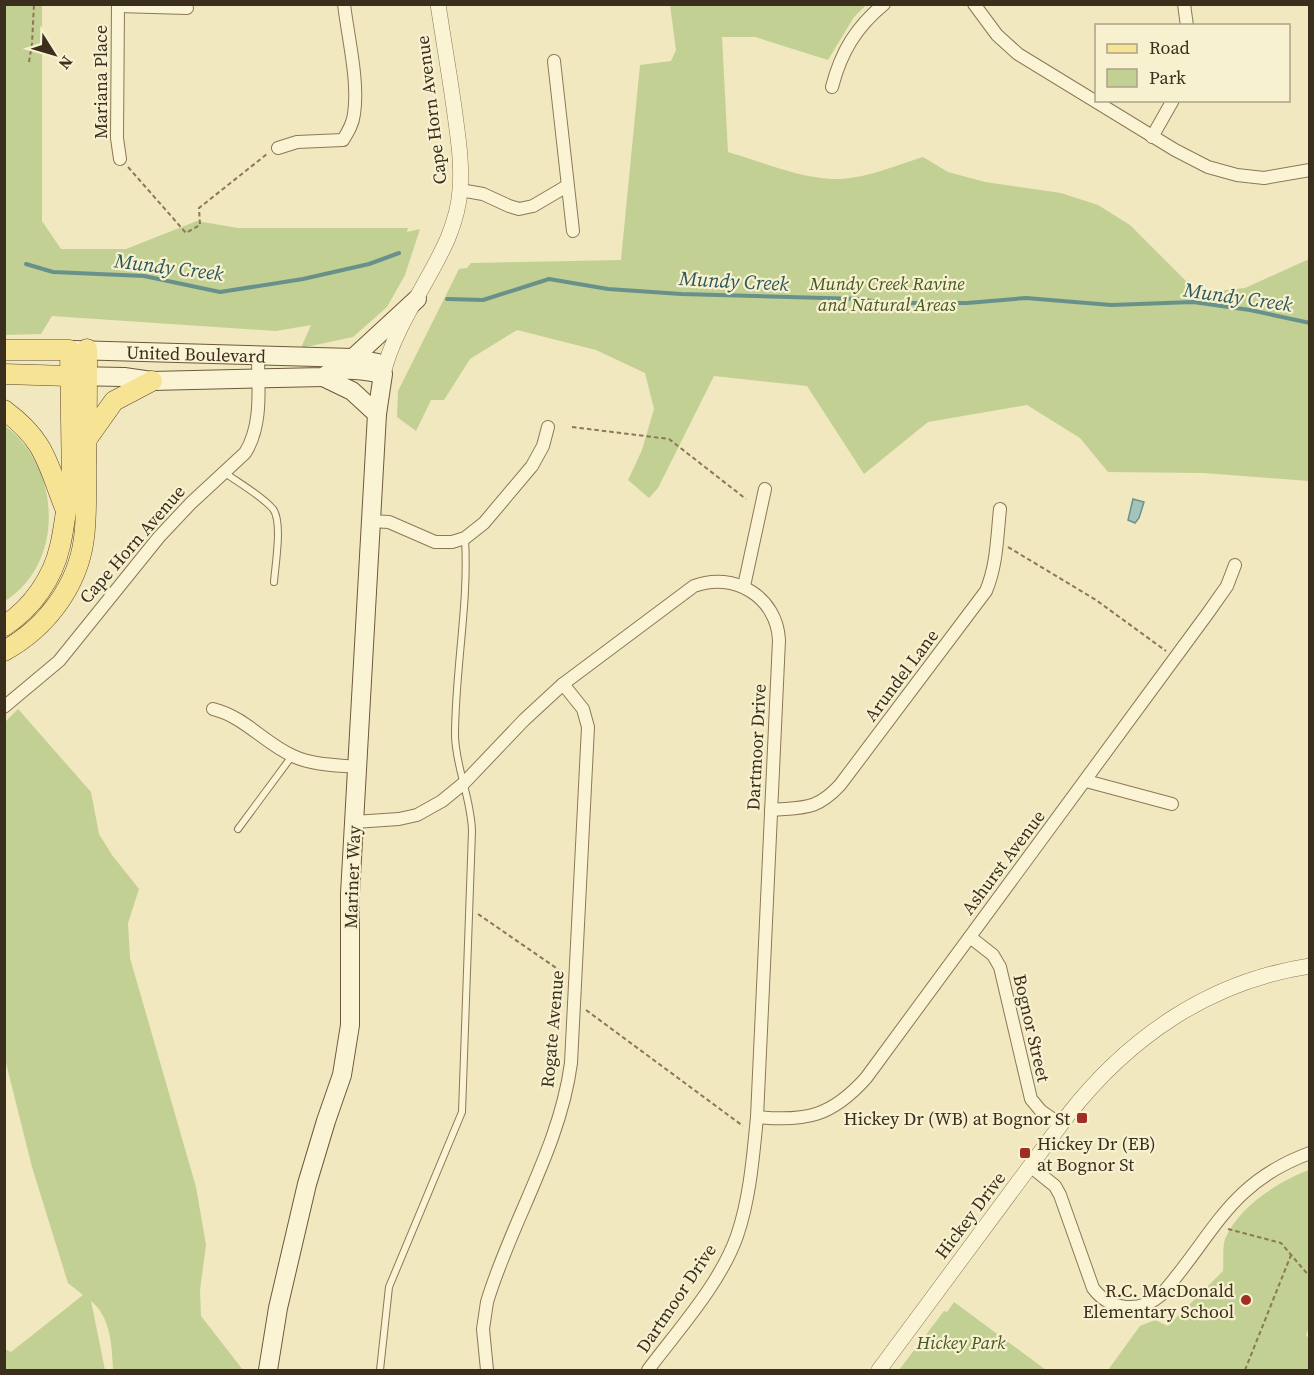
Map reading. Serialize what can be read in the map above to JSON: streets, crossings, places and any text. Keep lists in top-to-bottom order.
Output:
{
  "streets": {
    "main road": ["United Boulevard", "Mariner Way"],
    "street": [
      "Mariana Place",
      "Cape Horn Avenue",
      "Arundel Lane",
      "Dartmoor Drive",
      "Ashurst Avenue",
      "Bognor Street",
      "Rogate Avenue",
      "Hickey Drive"
    ]
  },
  "crossings": [
    ["Cape Horn Avenue", "United Boulevard"],
    ["Cape Horn Avenue", "Mariner Way"],
    ["United Boulevard", "Mariner Way"],
    ["Arundel Lane", "Dartmoor Drive"],
    ["Dartmoor Drive", "Ashurst Avenue"],
    ["Ashurst Avenue", "Bognor Street"],
    ["Bognor Street", "Hickey Drive"]
  ],
  "water": ["Mundy Creek"],
  "parks": ["Mundy Creek Ravine and Natural Areas", "Hickey Park"],
  "places": {
    "transit": ["Hickey Dr (WB) at Bognor St", "Hickey Dr (EB) at Bognor St"],
    "other": ["R.C. MacDonald Elementary School"]
  },
  "legend": ["Road", "Park"],
  "north": "bottom right"
}
